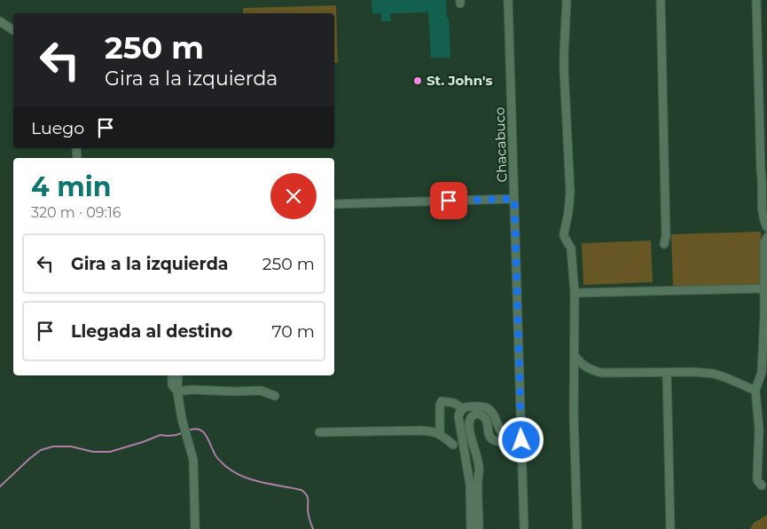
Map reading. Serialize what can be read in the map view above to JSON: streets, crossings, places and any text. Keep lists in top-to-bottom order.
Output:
{
  "streets": {
    "street": ["Chacabuco"]
  },
  "places": ["St. John's"],
  "page": {
    "turn": ["250 m", "Gira a la izquierda"],
    "then": "Luego",
    "heading": ["4 min", "320 m · 09:16"],
    "list": [
      {
        "name": "Gira a la izquierda",
        "value": "250 m"
      },
      {
        "name": "Llegada al destino",
        "value": "70 m"
      }
    ]
  }
}
